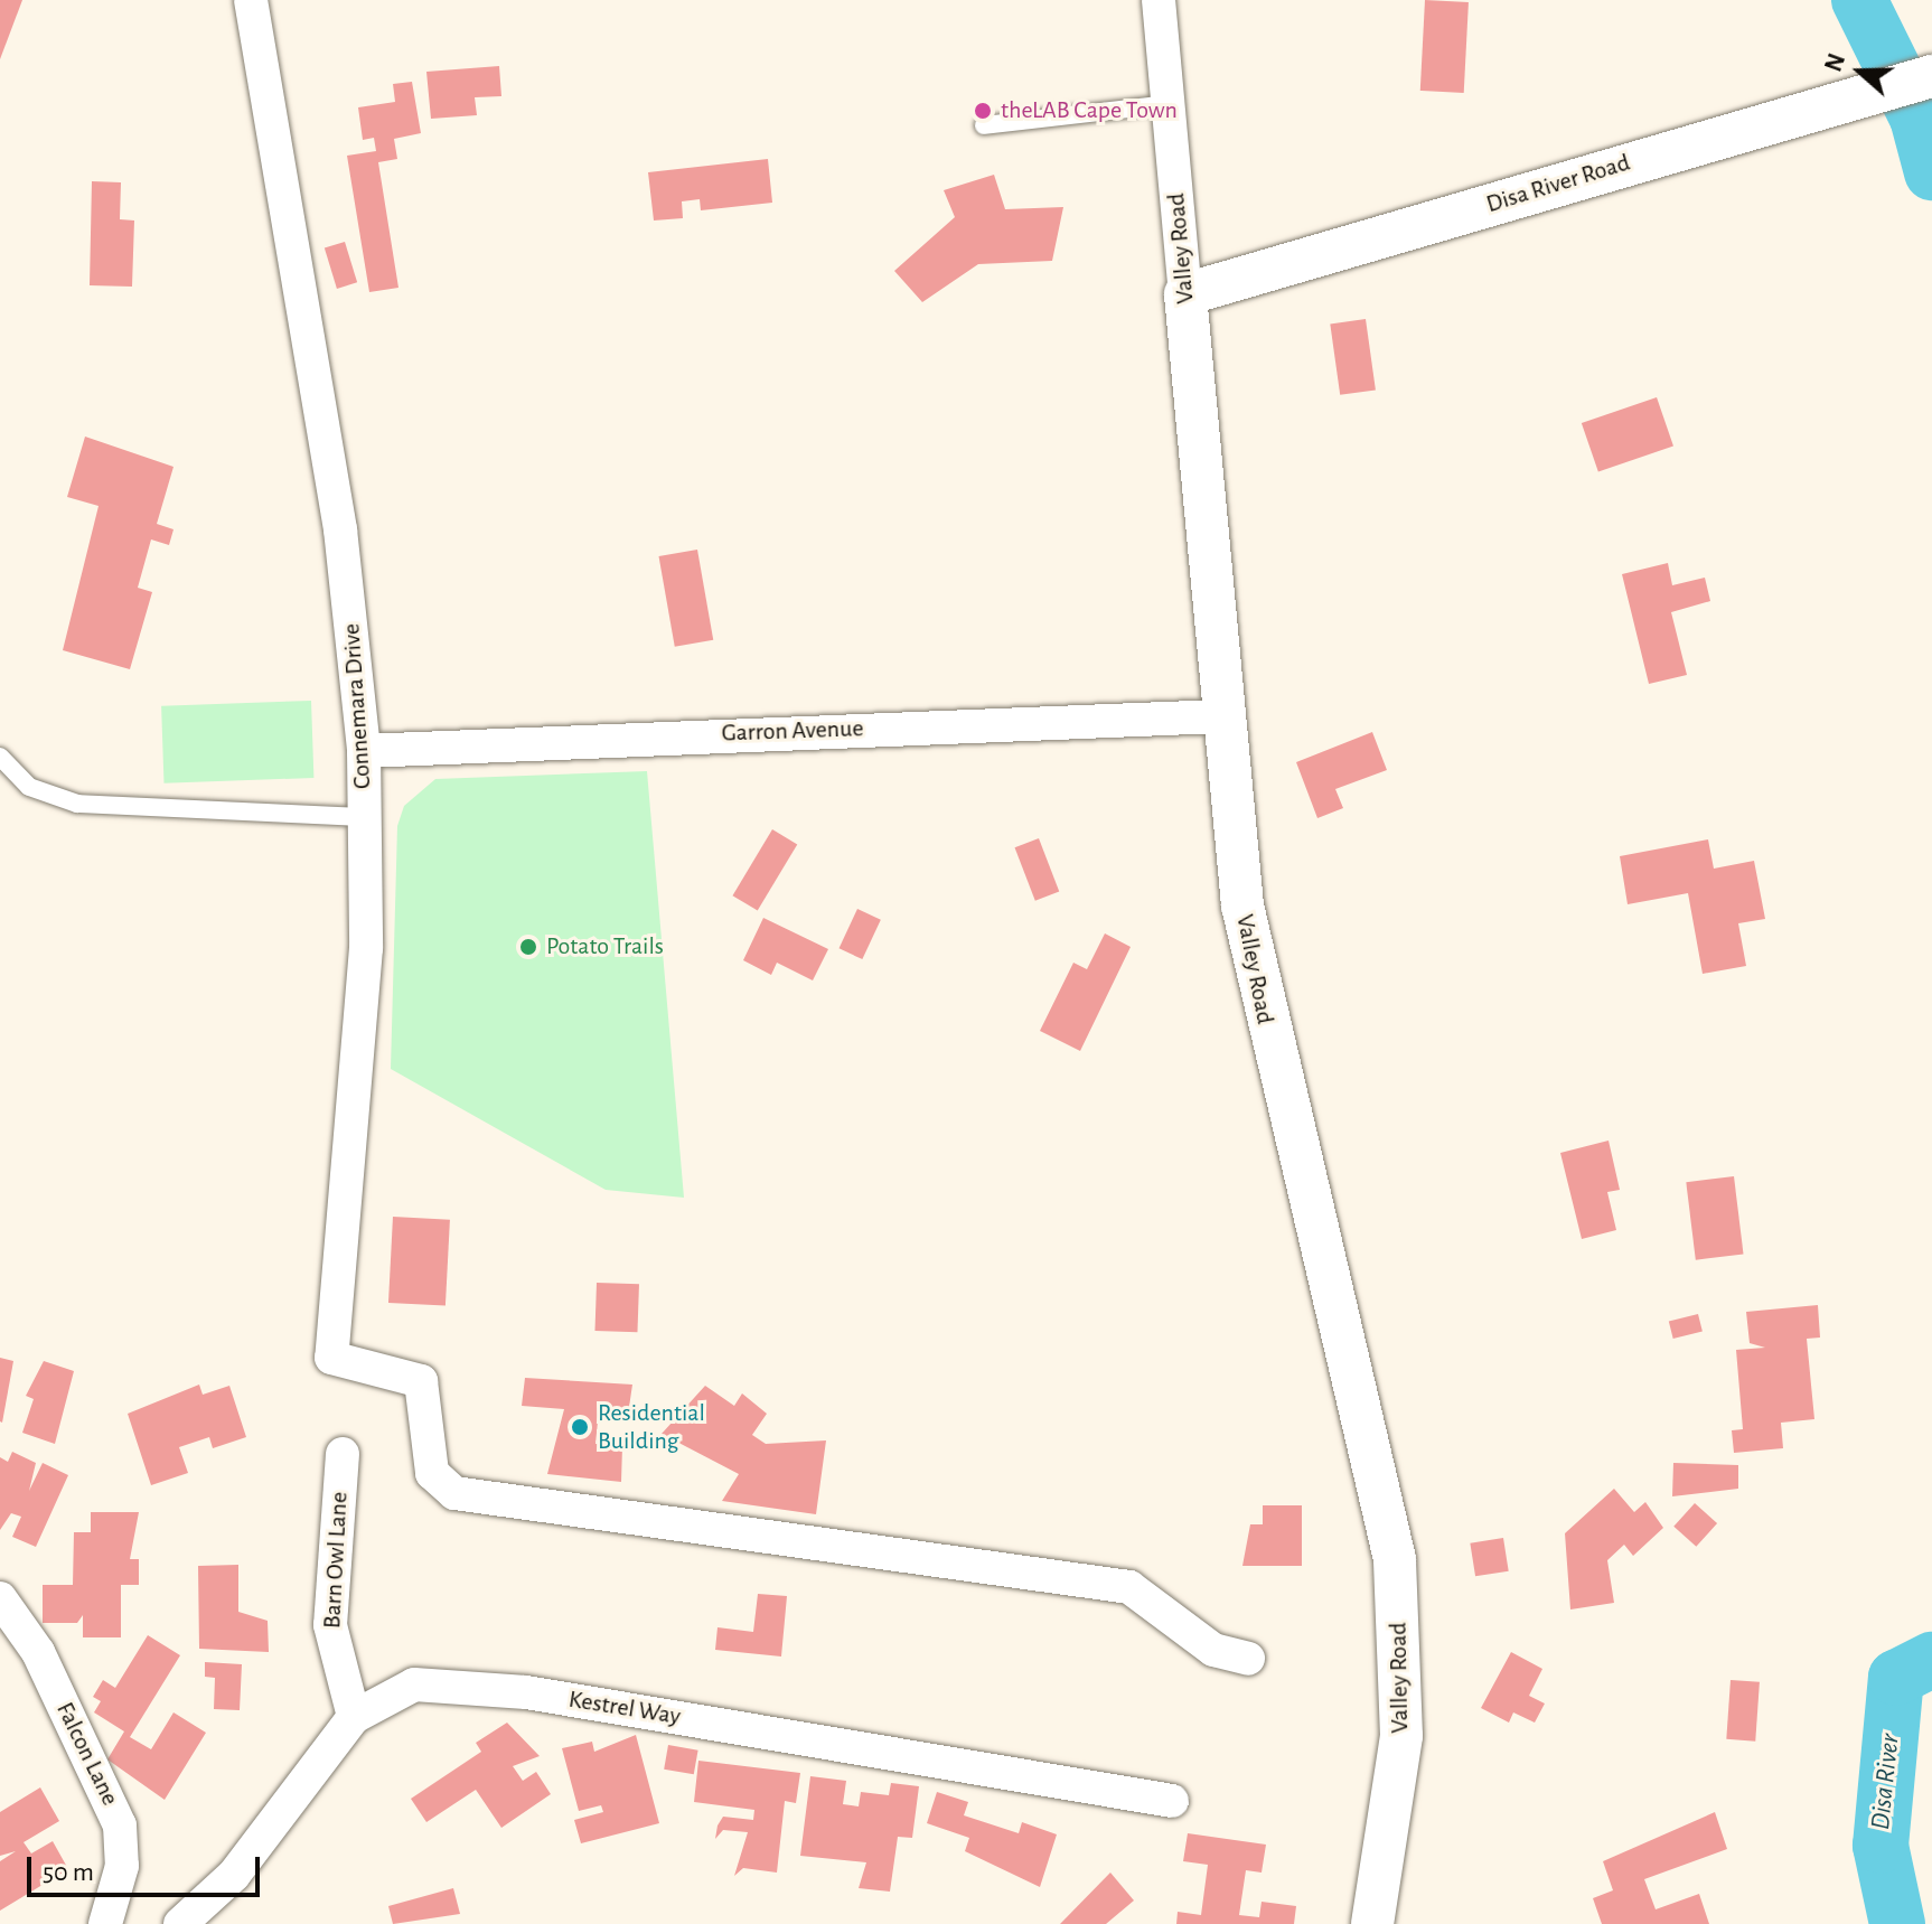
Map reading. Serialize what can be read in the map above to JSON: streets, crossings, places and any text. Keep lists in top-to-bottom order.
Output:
{
  "streets": {
    "street": [
      "Disa River Road",
      "Valley Road",
      "Connemara Drive",
      "Garron Avenue",
      "Barn Owl Lane",
      "Kestrel Way",
      "Falcon Lane"
    ]
  },
  "crossings": [
    ["Disa River Road", "Valley Road"],
    ["Valley Road", "Garron Avenue"],
    ["Connemara Drive", "Garron Avenue"],
    ["Barn Owl Lane", "Kestrel Way"]
  ],
  "water": ["Disa River"],
  "places": ["theLAB Cape Town", "Potato Trails", "Residential Building"],
  "scale_bar": "50 m",
  "north": "left"
}
